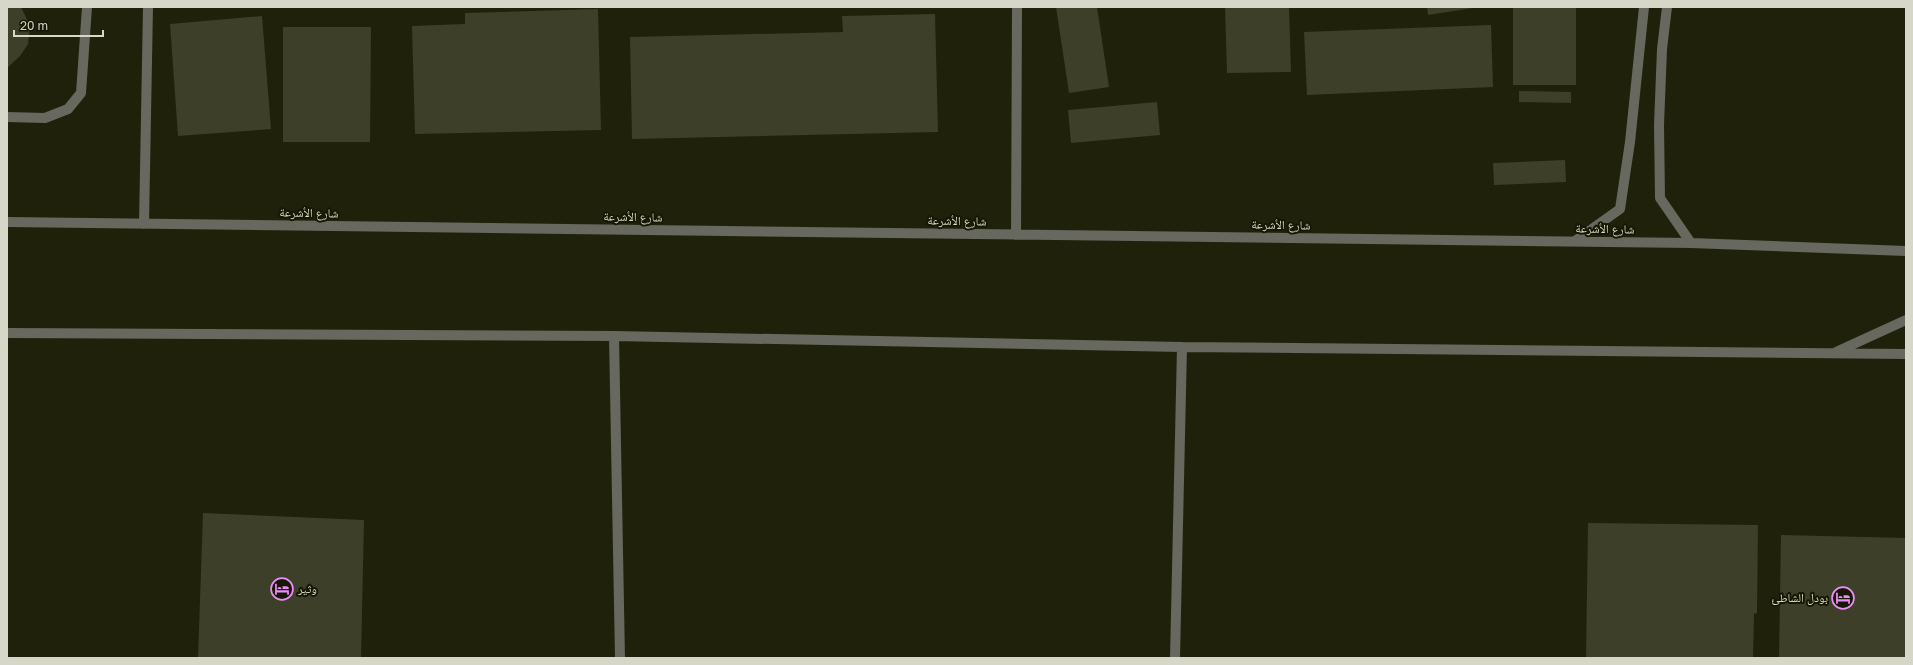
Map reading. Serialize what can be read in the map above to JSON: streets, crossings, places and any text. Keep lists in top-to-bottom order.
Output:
{
  "streets": {
    "street": ["شارع الأشرعة"]
  },
  "places": {
    "hotel": ["وثير", "بودل الشاطئ"]
  },
  "scale_bar": "20 m"
}
